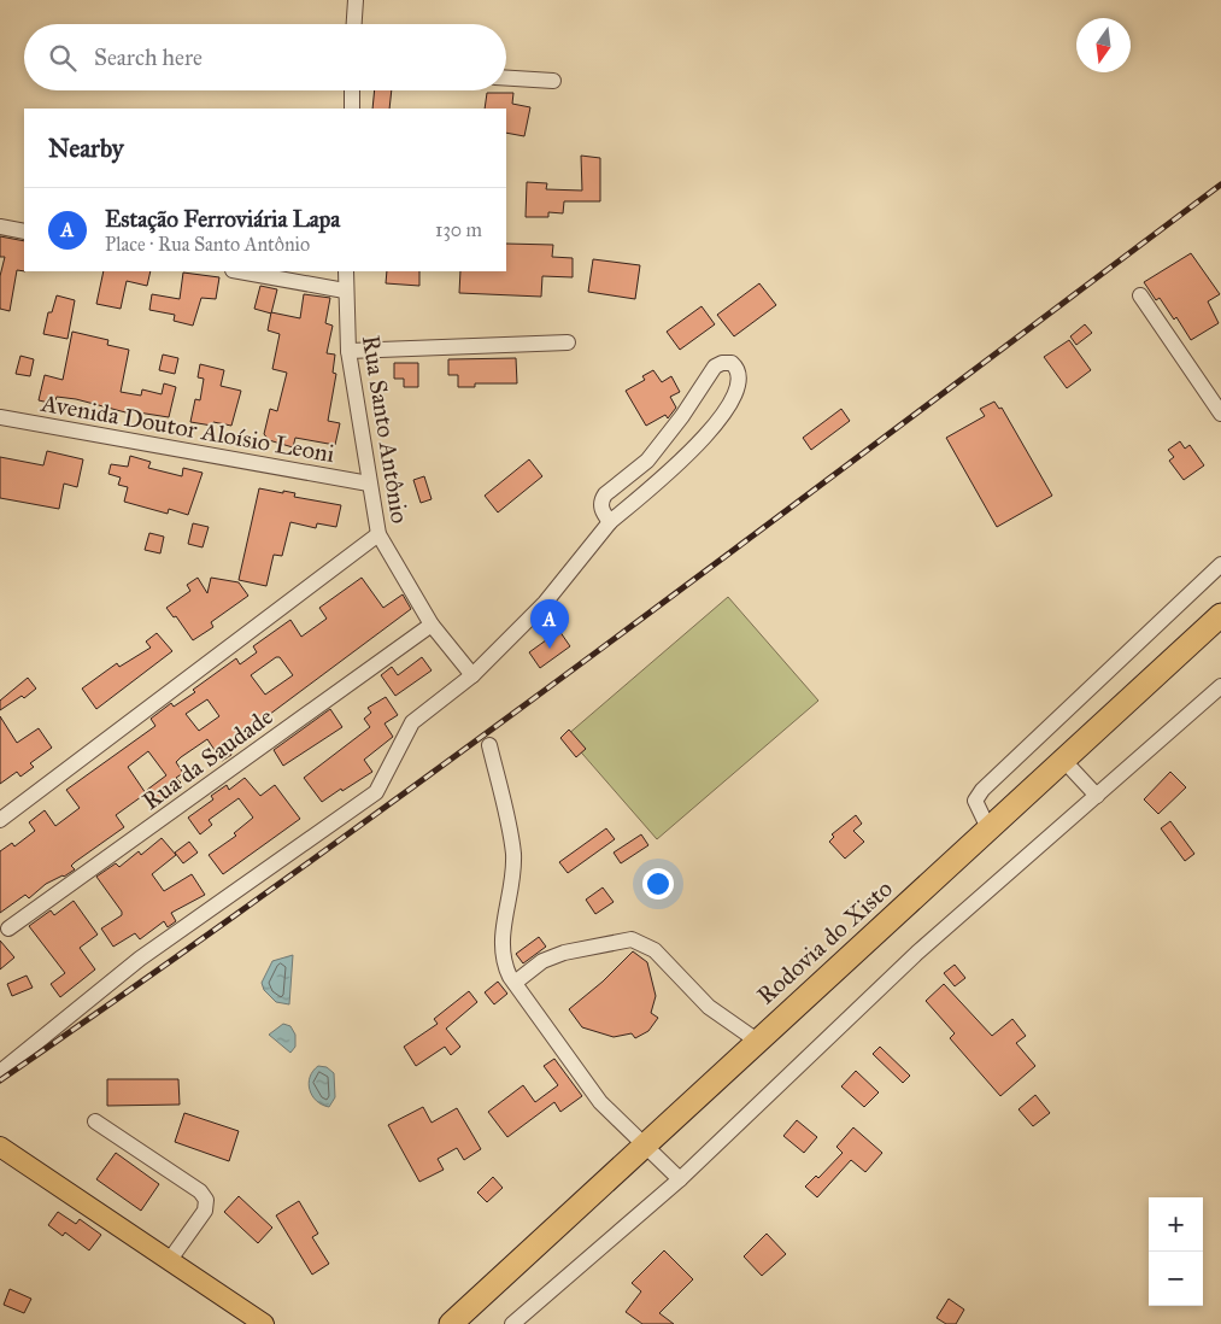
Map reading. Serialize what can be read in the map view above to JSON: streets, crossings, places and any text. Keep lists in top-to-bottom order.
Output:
{
  "streets": {
    "highway": ["Rodovia do Xisto"],
    "street": ["Avenida Doutor Aloísio Leoni", "Rua Santo Antônio", "Rua da Saudade"]
  },
  "crossings": [
    ["Avenida Doutor Aloísio Leoni", "Rua Santo Antônio"],
    ["Rua Santo Antônio", "Rua da Saudade"]
  ],
  "north": "bottom",
  "page": {
    "search": "Search here",
    "heading": "Nearby",
    "list": [
      {
        "mark": "A",
        "name": "Estação Ferroviária Lapa",
        "note": "Place · Rua Santo Antônio",
        "value": "130 m"
      }
    ],
    "pins": "A",
    "map_buttons": ["+", "−"]
  }
}
